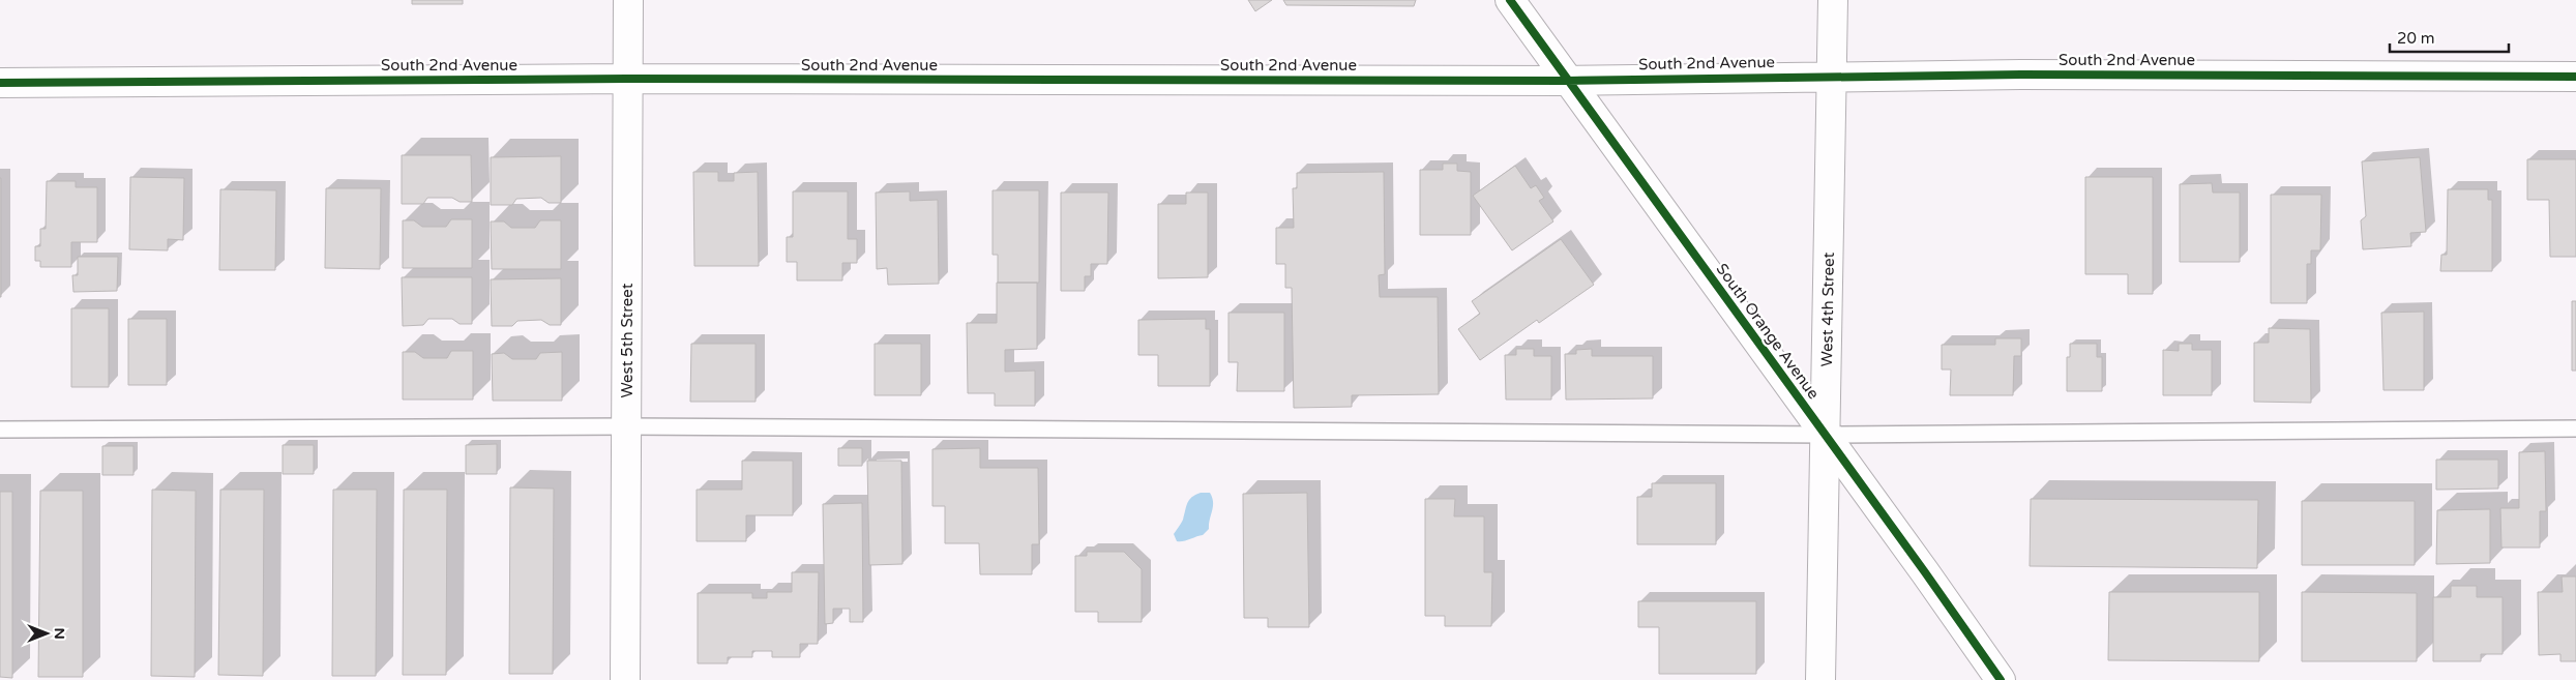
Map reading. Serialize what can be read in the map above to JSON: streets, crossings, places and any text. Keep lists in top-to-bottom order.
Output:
{
  "streets": {
    "street": [
      "South 2nd Avenue",
      "West 4th Street",
      "South Orange Avenue",
      "West 5th Street"
    ]
  },
  "crossings": [
    ["South 2nd Avenue", "West 4th Street"],
    ["South 2nd Avenue", "South Orange Avenue"],
    ["South 2nd Avenue", "West 5th Street"],
    ["West 4th Street", "South Orange Avenue"]
  ],
  "scale_bar": "20 m",
  "north": "right"
}
